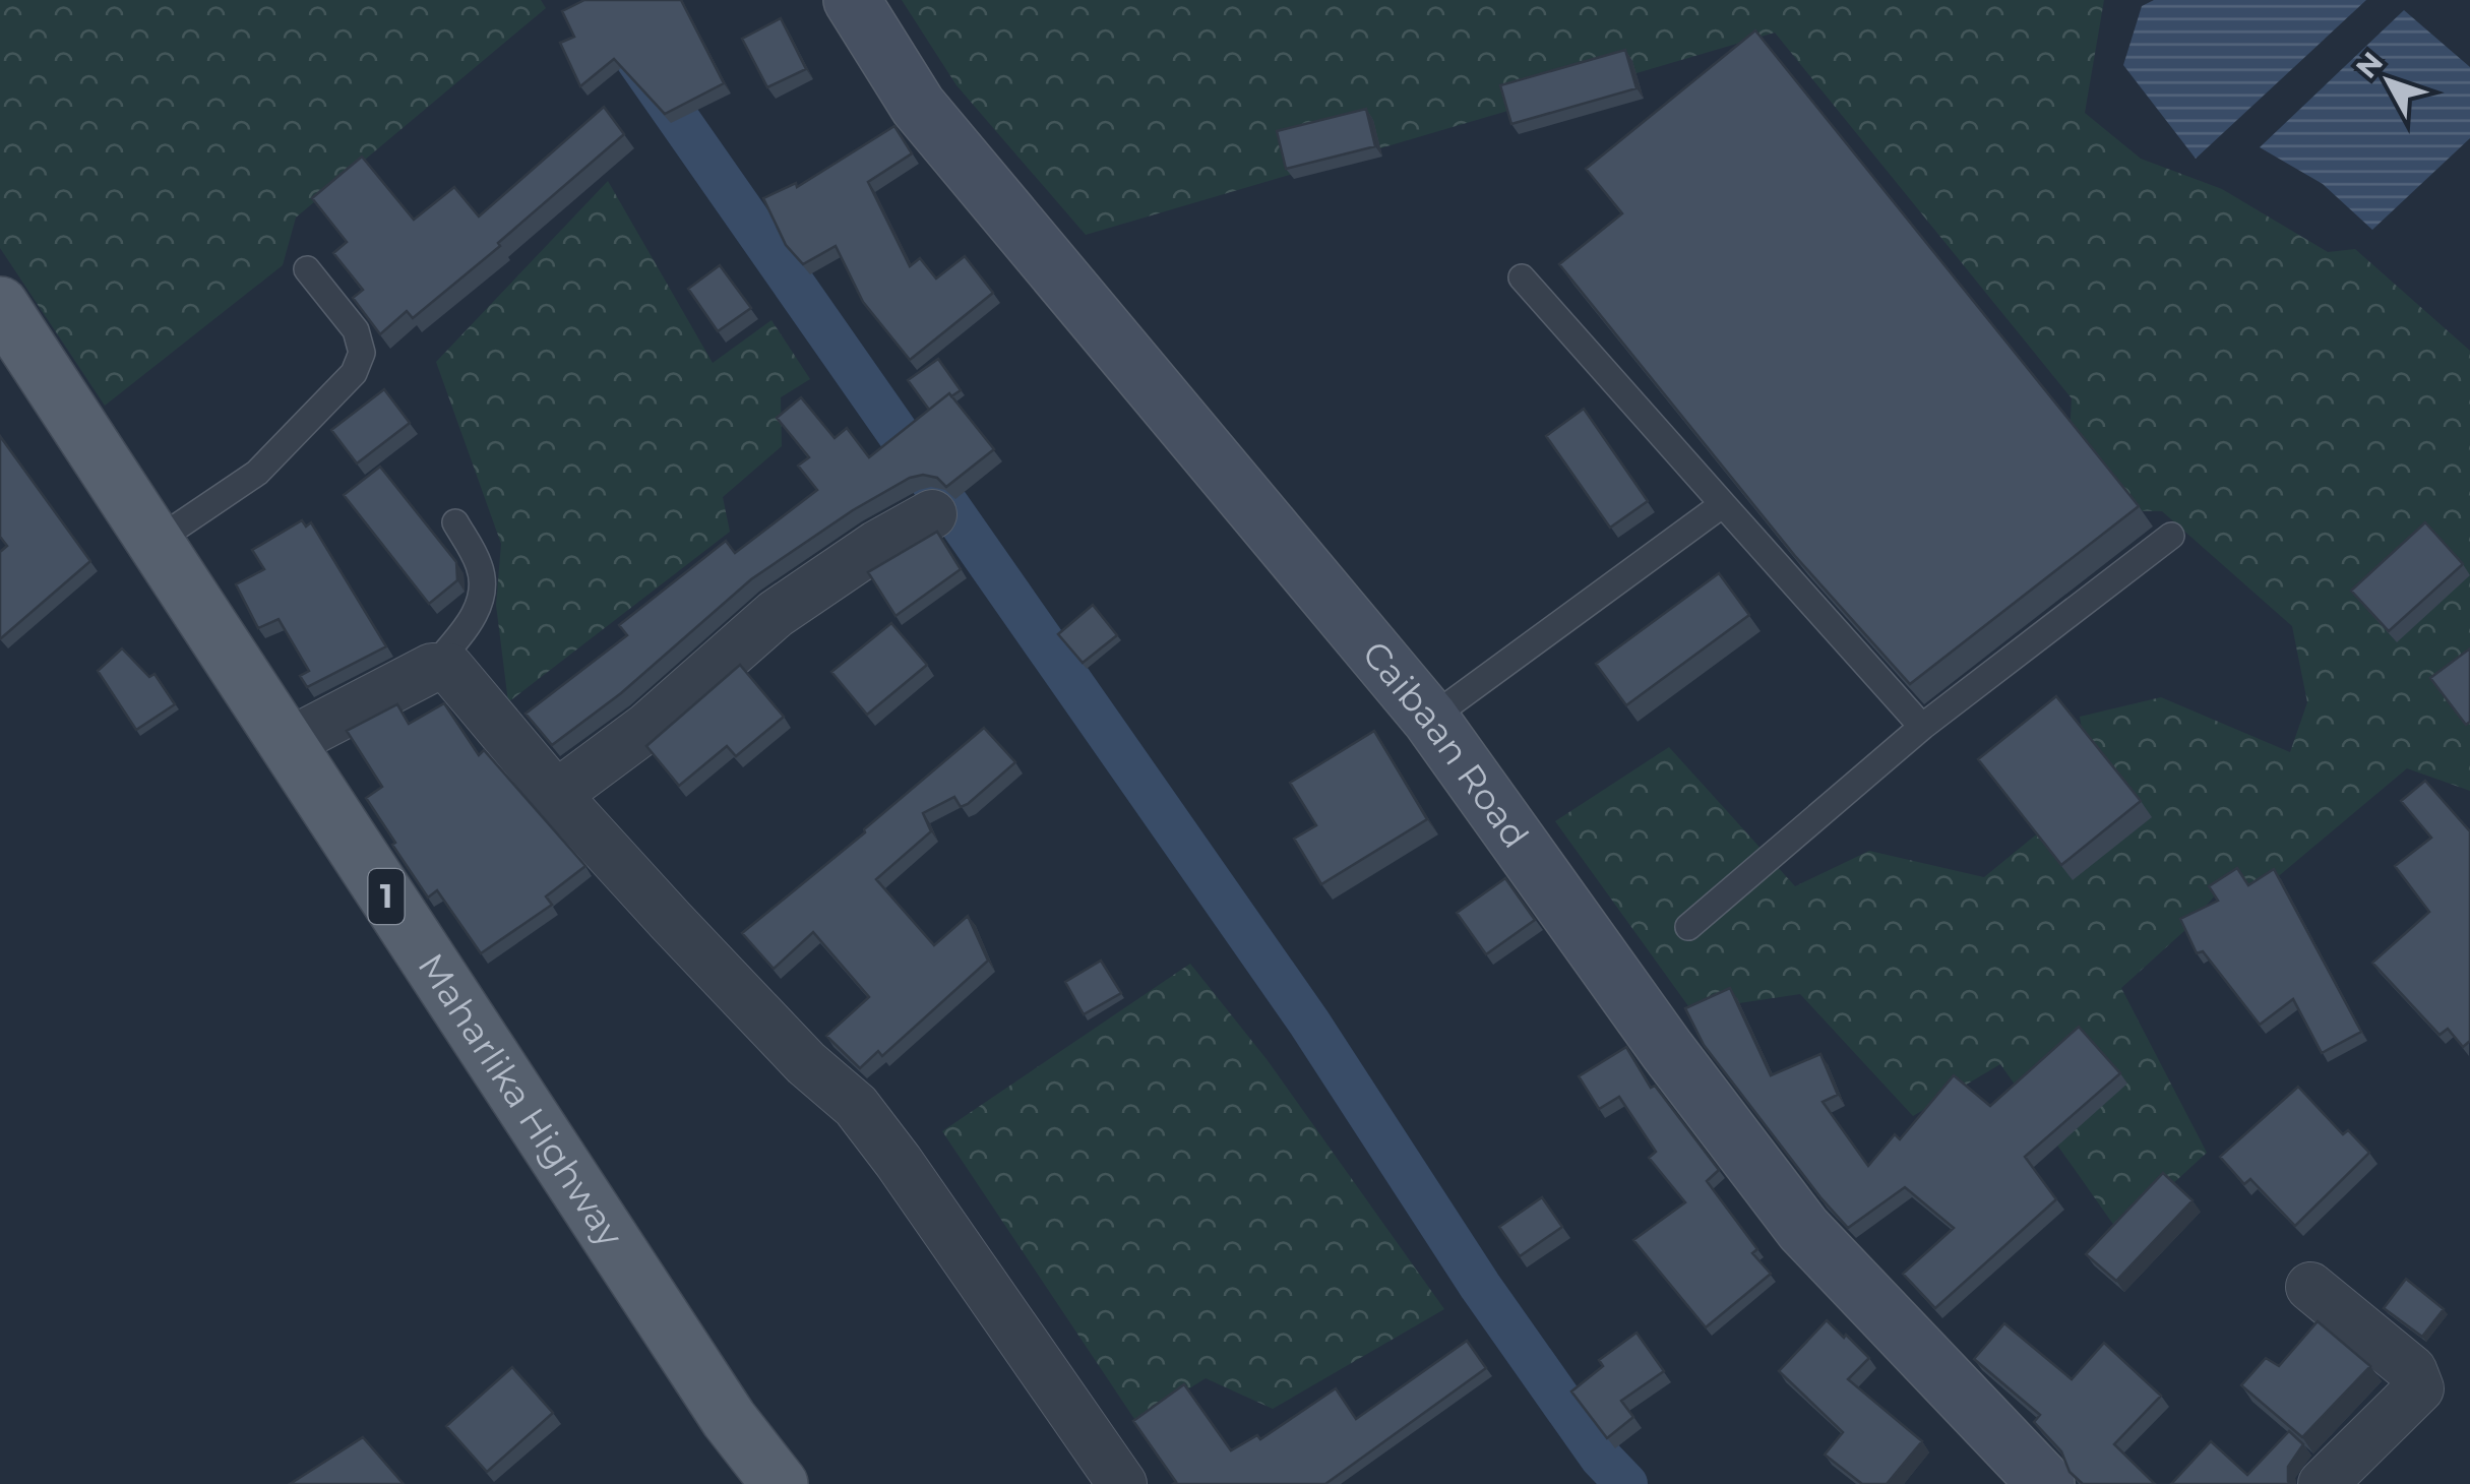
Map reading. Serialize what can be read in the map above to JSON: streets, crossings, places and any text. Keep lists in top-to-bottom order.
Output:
{
  "streets": {
    "main road": ["1", "Maharlika Highway"],
    "street": ["Caibaan Road"]
  },
  "north": "top left"
}
